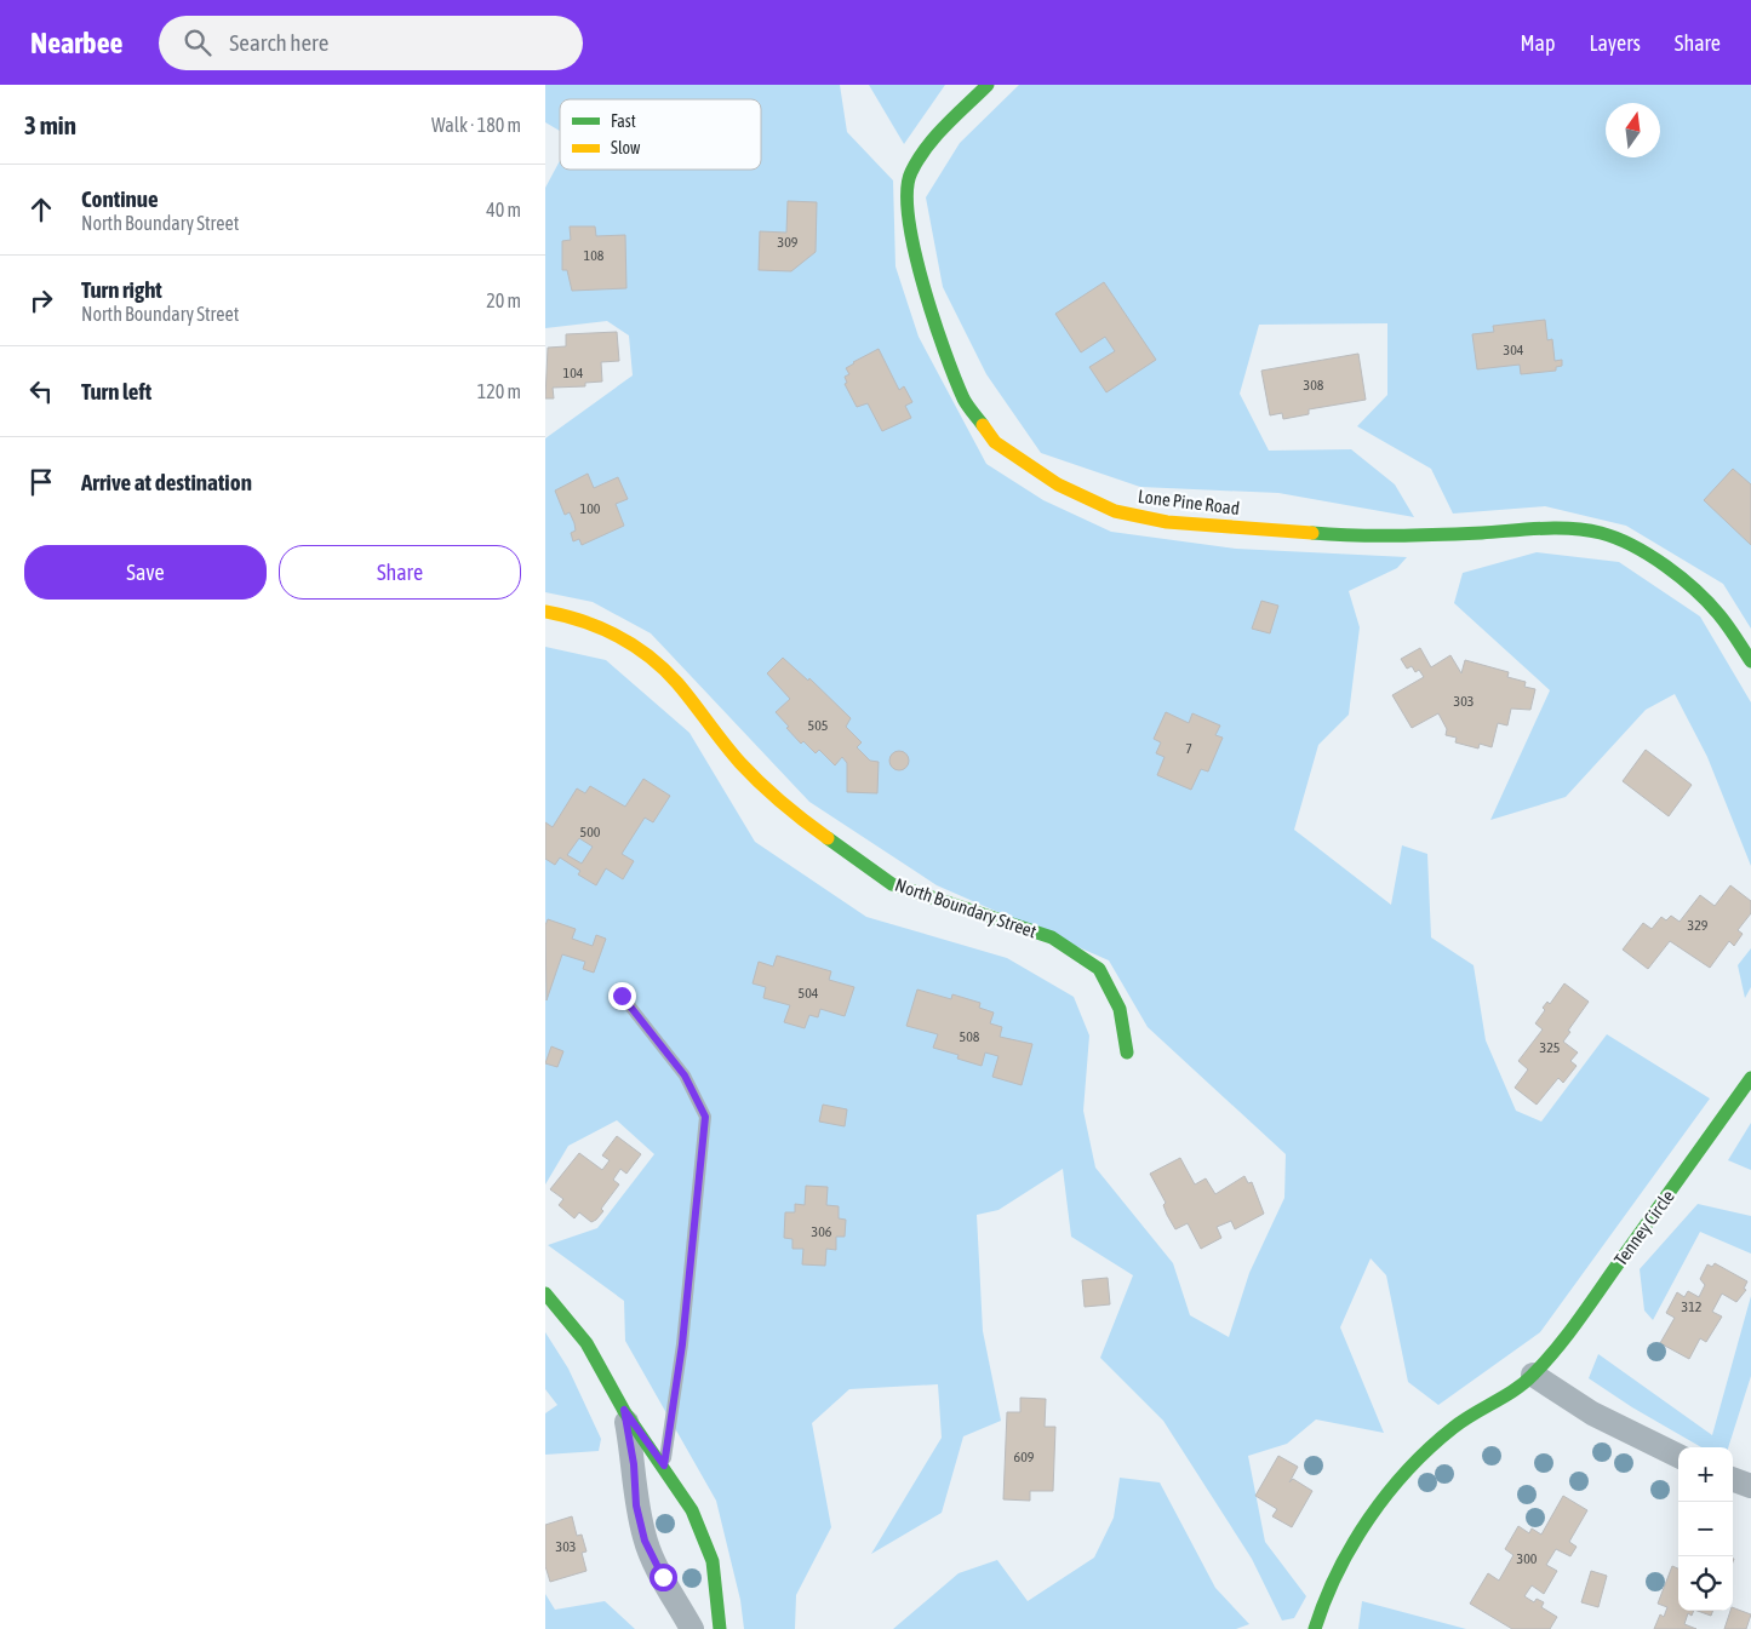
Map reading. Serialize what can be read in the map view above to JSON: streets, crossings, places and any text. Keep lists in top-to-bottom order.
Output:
{
  "streets": {
    "street": ["Lone Pine Road", "North Boundary Street", "Tenney Circle"]
  },
  "house_numbers": [
    "309",
    "108",
    "304",
    "104",
    "308",
    "100",
    "303",
    "505",
    "7",
    "500",
    "329",
    "504",
    "508",
    "325",
    "306",
    "312",
    "609",
    "303",
    "300"
  ],
  "legend": ["Fast", "Slow"],
  "north": "top",
  "page": {
    "header": "Nearbee",
    "search": "Search here",
    "nav": ["Map", "Layers", "Share"],
    "heading": ["3 min", "Walk · 180 m"],
    "list": [
      ["Continue", "North Boundary Street", "40 m"],
      ["Turn right", "North Boundary Street", "20 m"],
      ["Turn left", "120 m"],
      "Arrive at destination"
    ],
    "buttons": ["Save", "Share"],
    "map_buttons": ["+", "−"]
  }
}
